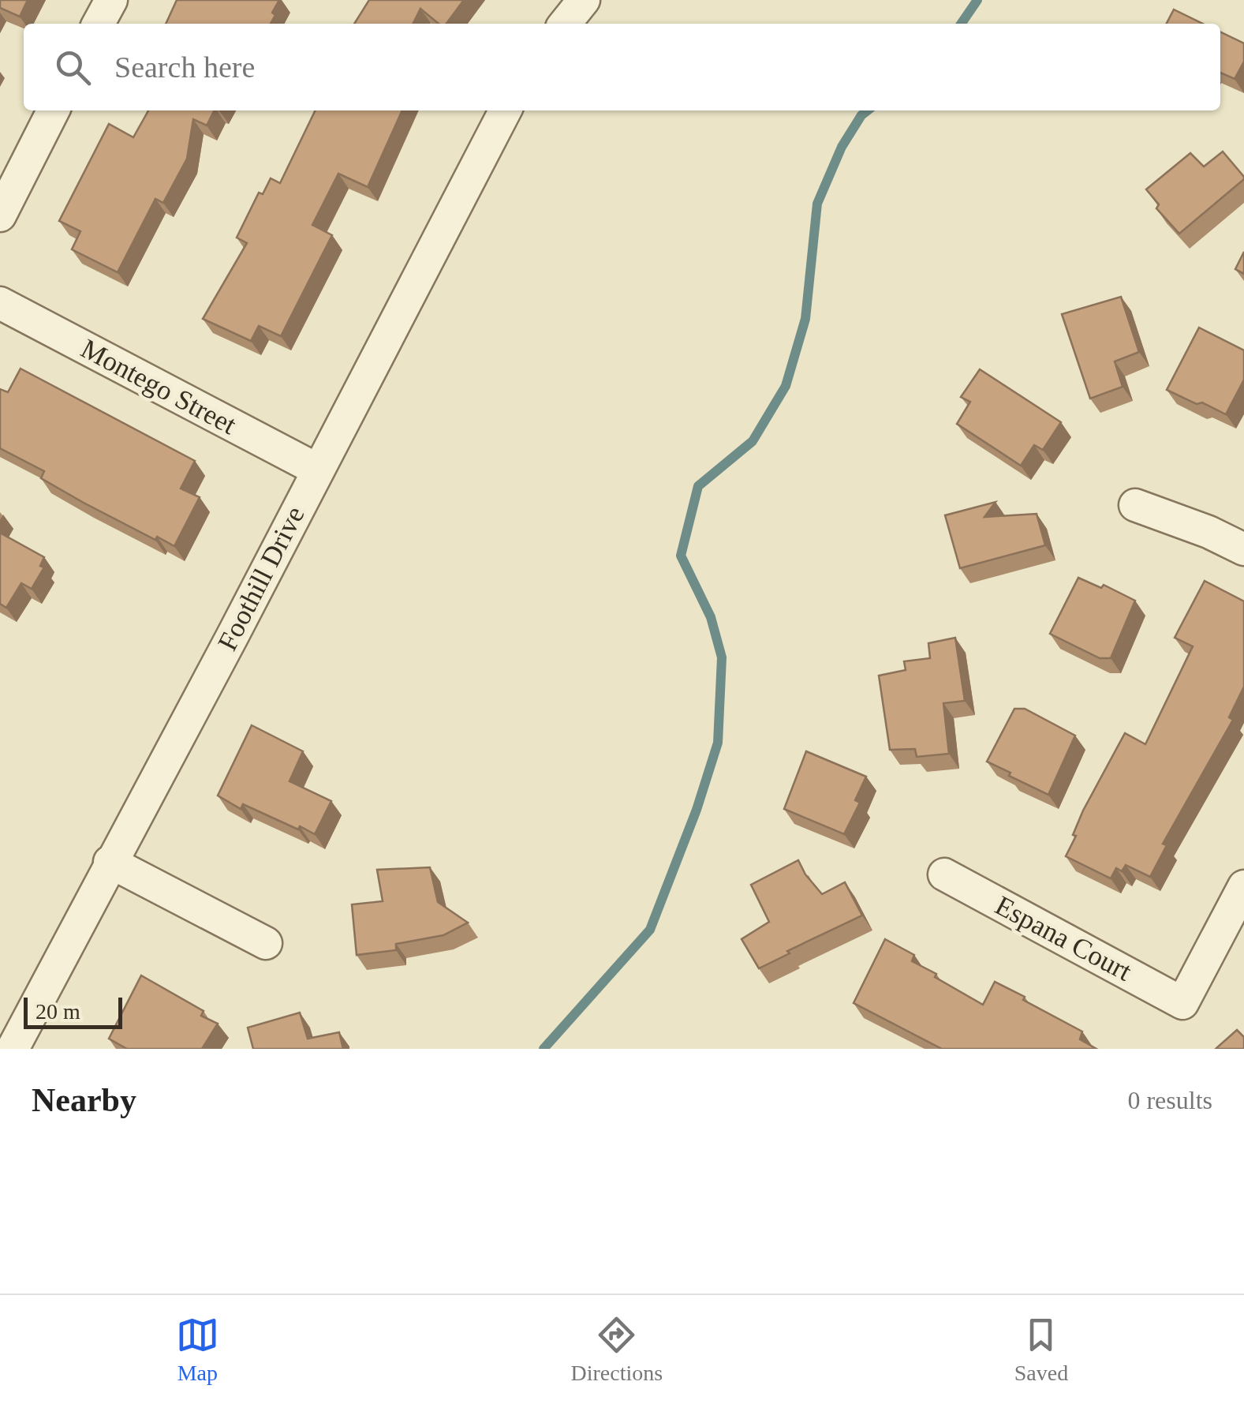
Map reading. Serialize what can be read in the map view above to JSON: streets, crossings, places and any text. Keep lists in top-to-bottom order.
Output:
{
  "streets": {
    "street": ["Montego Street", "Foothill Drive", "Espana Court"]
  },
  "crossings": [
    ["Montego Street", "Foothill Drive"]
  ],
  "scale_bar": "20 m",
  "page": {
    "search": "Search here",
    "scale": "20 m",
    "heading": ["Nearby", "0 results"],
    "nav": ["Map", "Directions", "Saved"]
  }
}
